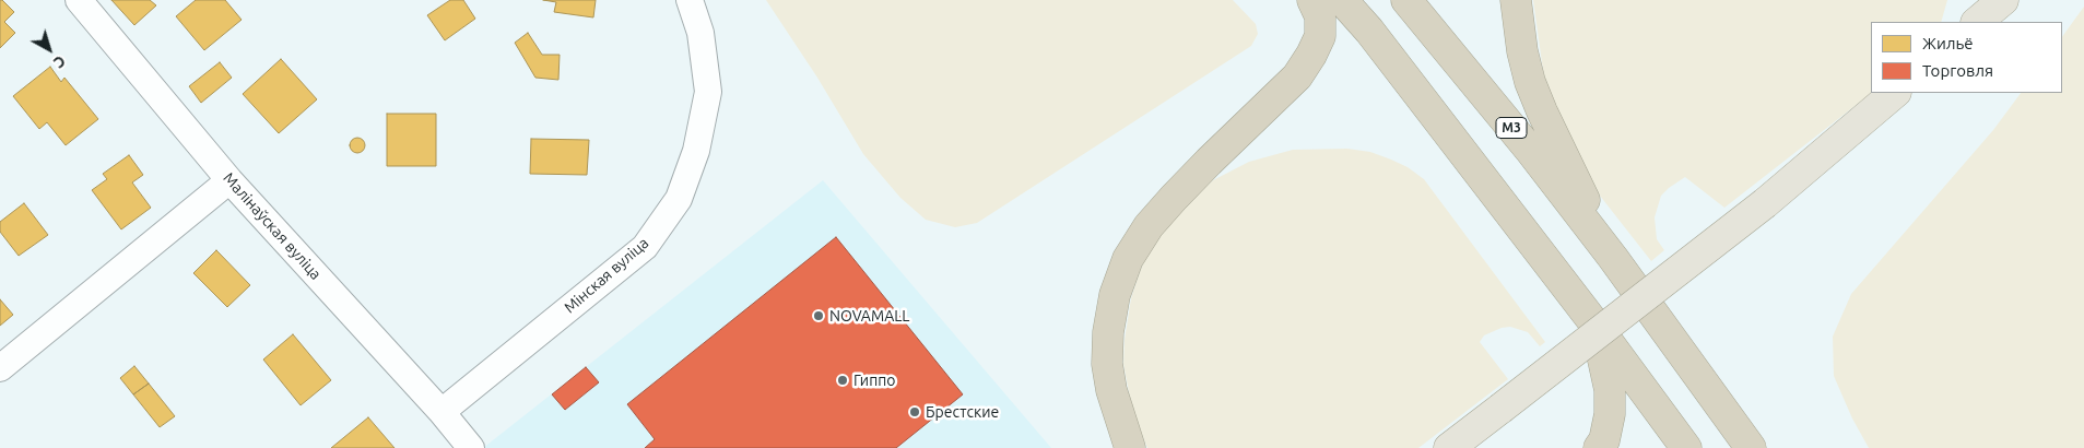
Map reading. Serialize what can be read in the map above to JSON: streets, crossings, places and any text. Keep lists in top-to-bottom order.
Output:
{
  "streets": {
    "highway": ["М3"],
    "street": ["Малінаўская вуліца", "Мінская вуліца"]
  },
  "crossings": [
    ["Малінаўская вуліца", "Мінская вуліца"]
  ],
  "places": ["NOVAMALL", "Гиппо", "Брестские"],
  "legend": ["Жильё", "Торговля"],
  "north": "bottom right"
}
